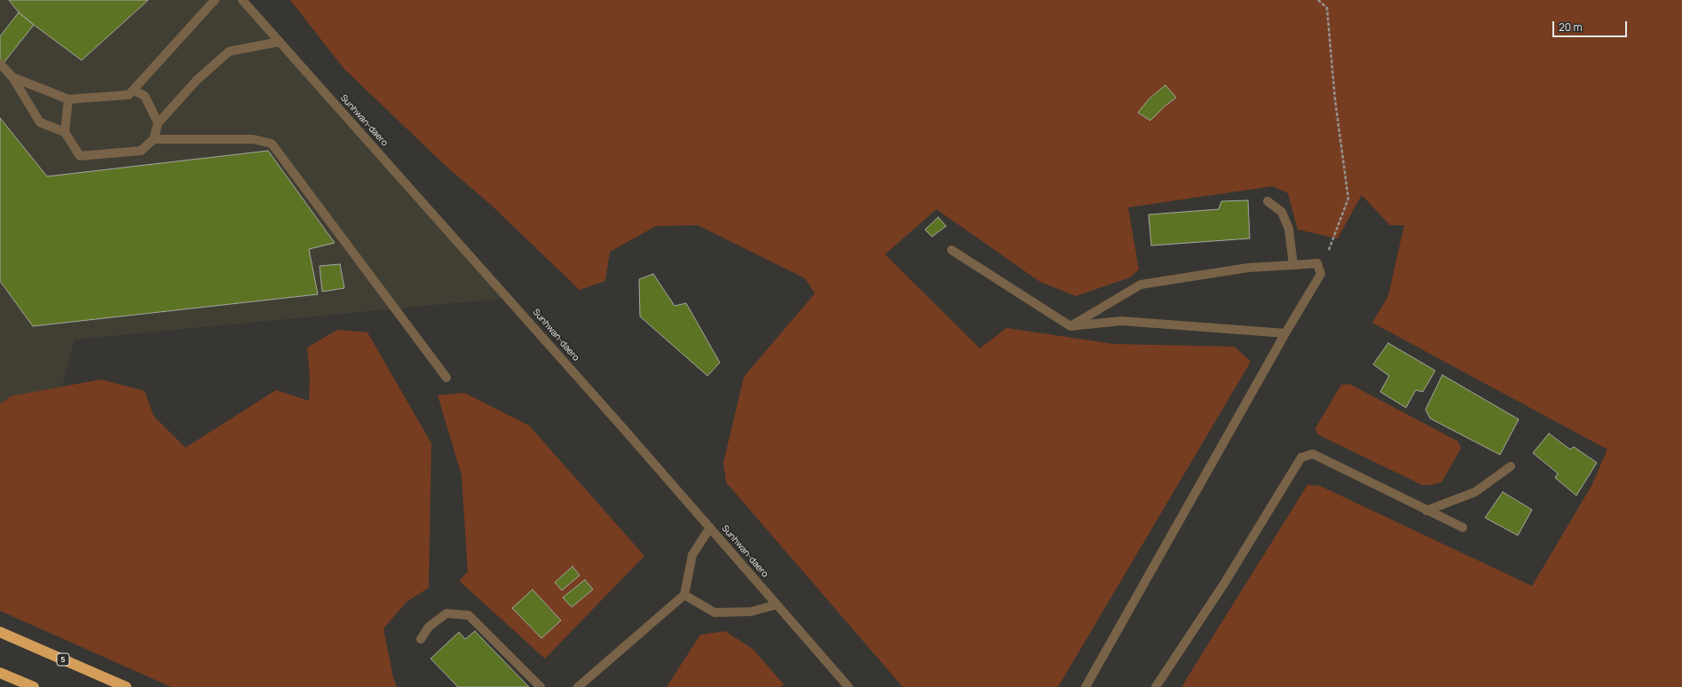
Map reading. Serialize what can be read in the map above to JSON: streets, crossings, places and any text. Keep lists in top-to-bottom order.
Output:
{
  "streets": {
    "highway": ["5"],
    "street": ["Sunhwan-daero"]
  },
  "scale_bar": "20 m"
}
